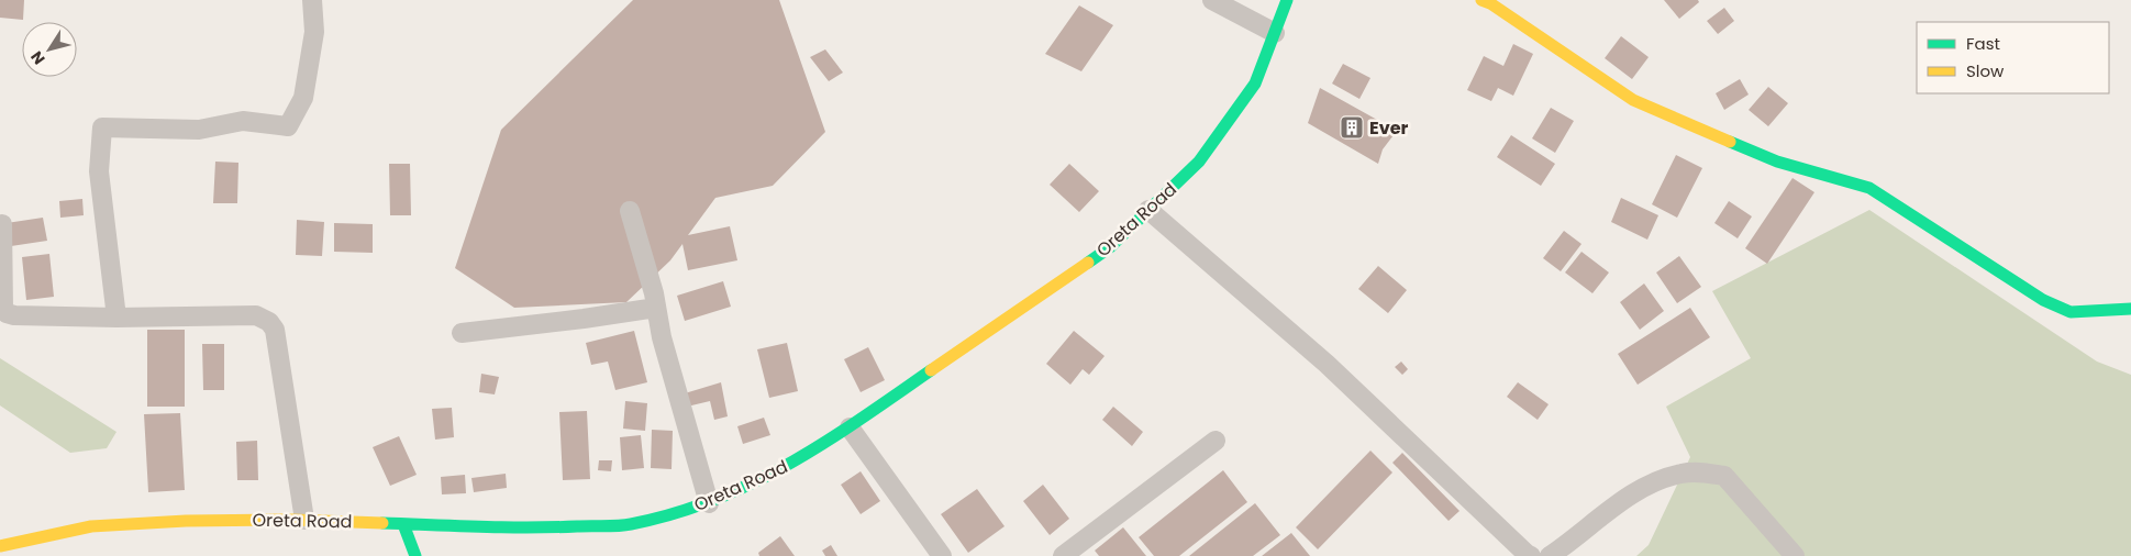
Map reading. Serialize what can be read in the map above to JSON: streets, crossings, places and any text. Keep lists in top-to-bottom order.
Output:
{
  "streets": {
    "street": ["Oreta Road"]
  },
  "places": {
    "building": ["Ever"]
  },
  "legend": ["Fast", "Slow"],
  "north": "bottom left"
}
